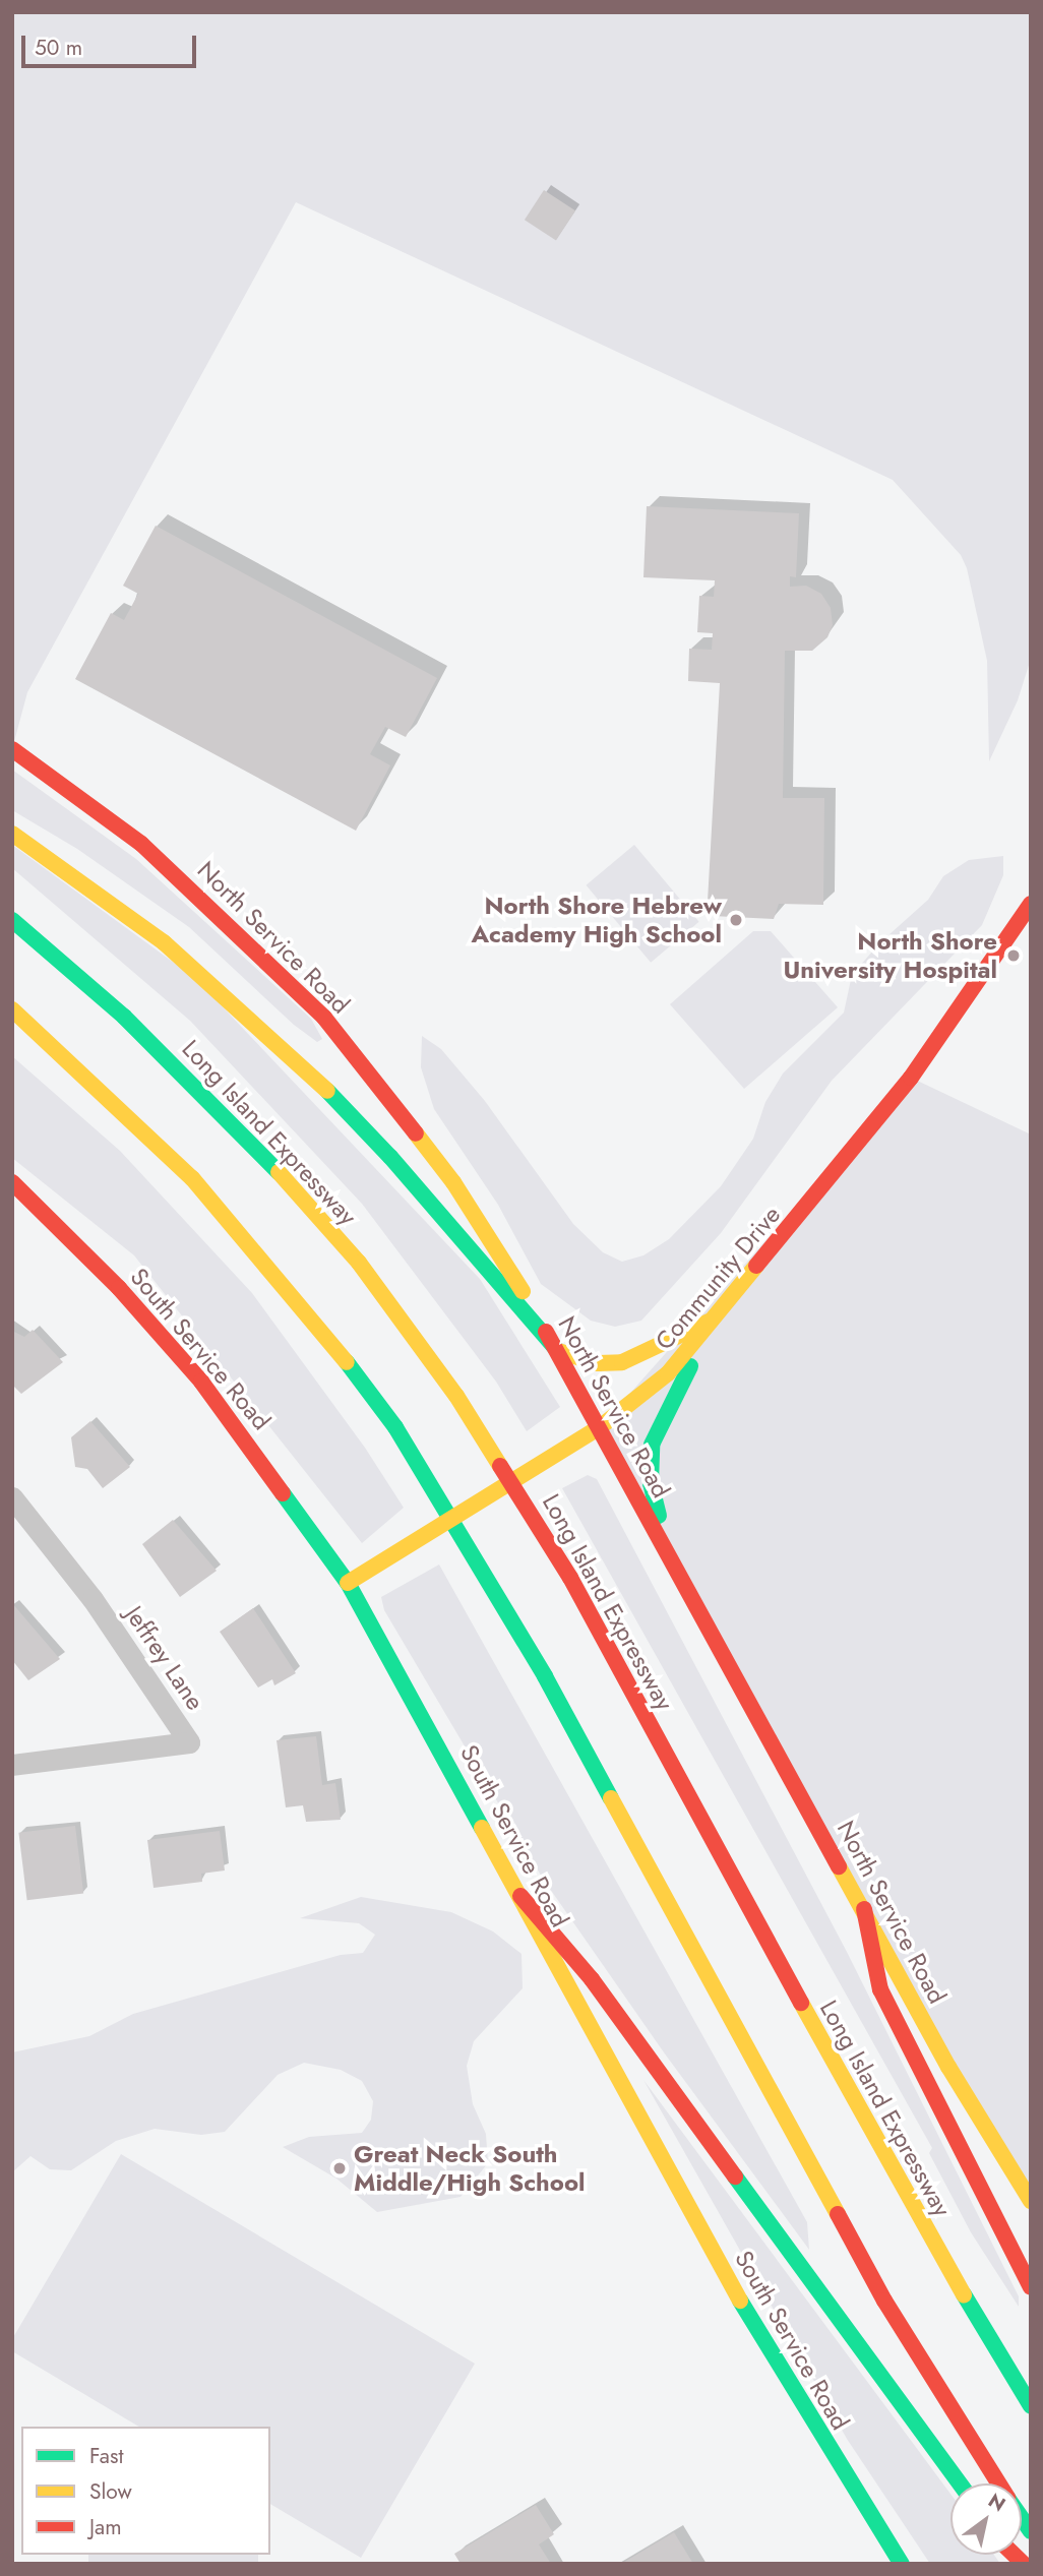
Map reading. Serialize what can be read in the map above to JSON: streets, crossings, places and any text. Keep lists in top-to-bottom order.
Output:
{
  "streets": {
    "main road": [
      "North Service Road",
      "Long Island Expressway",
      "Community Drive",
      "South Service Road"
    ],
    "street": ["Jeffrey Lane"]
  },
  "crossings": [
    ["North Service Road", "Community Drive"],
    ["Community Drive", "South Service Road"]
  ],
  "places": ["North Shore Hebrew Academy High School", "North Shore University Hospital", "Great Neck South Middle/High School"],
  "legend": ["Fast", "Slow", "Jam"],
  "scale_bar": "50 m",
  "north": "top right"
}
